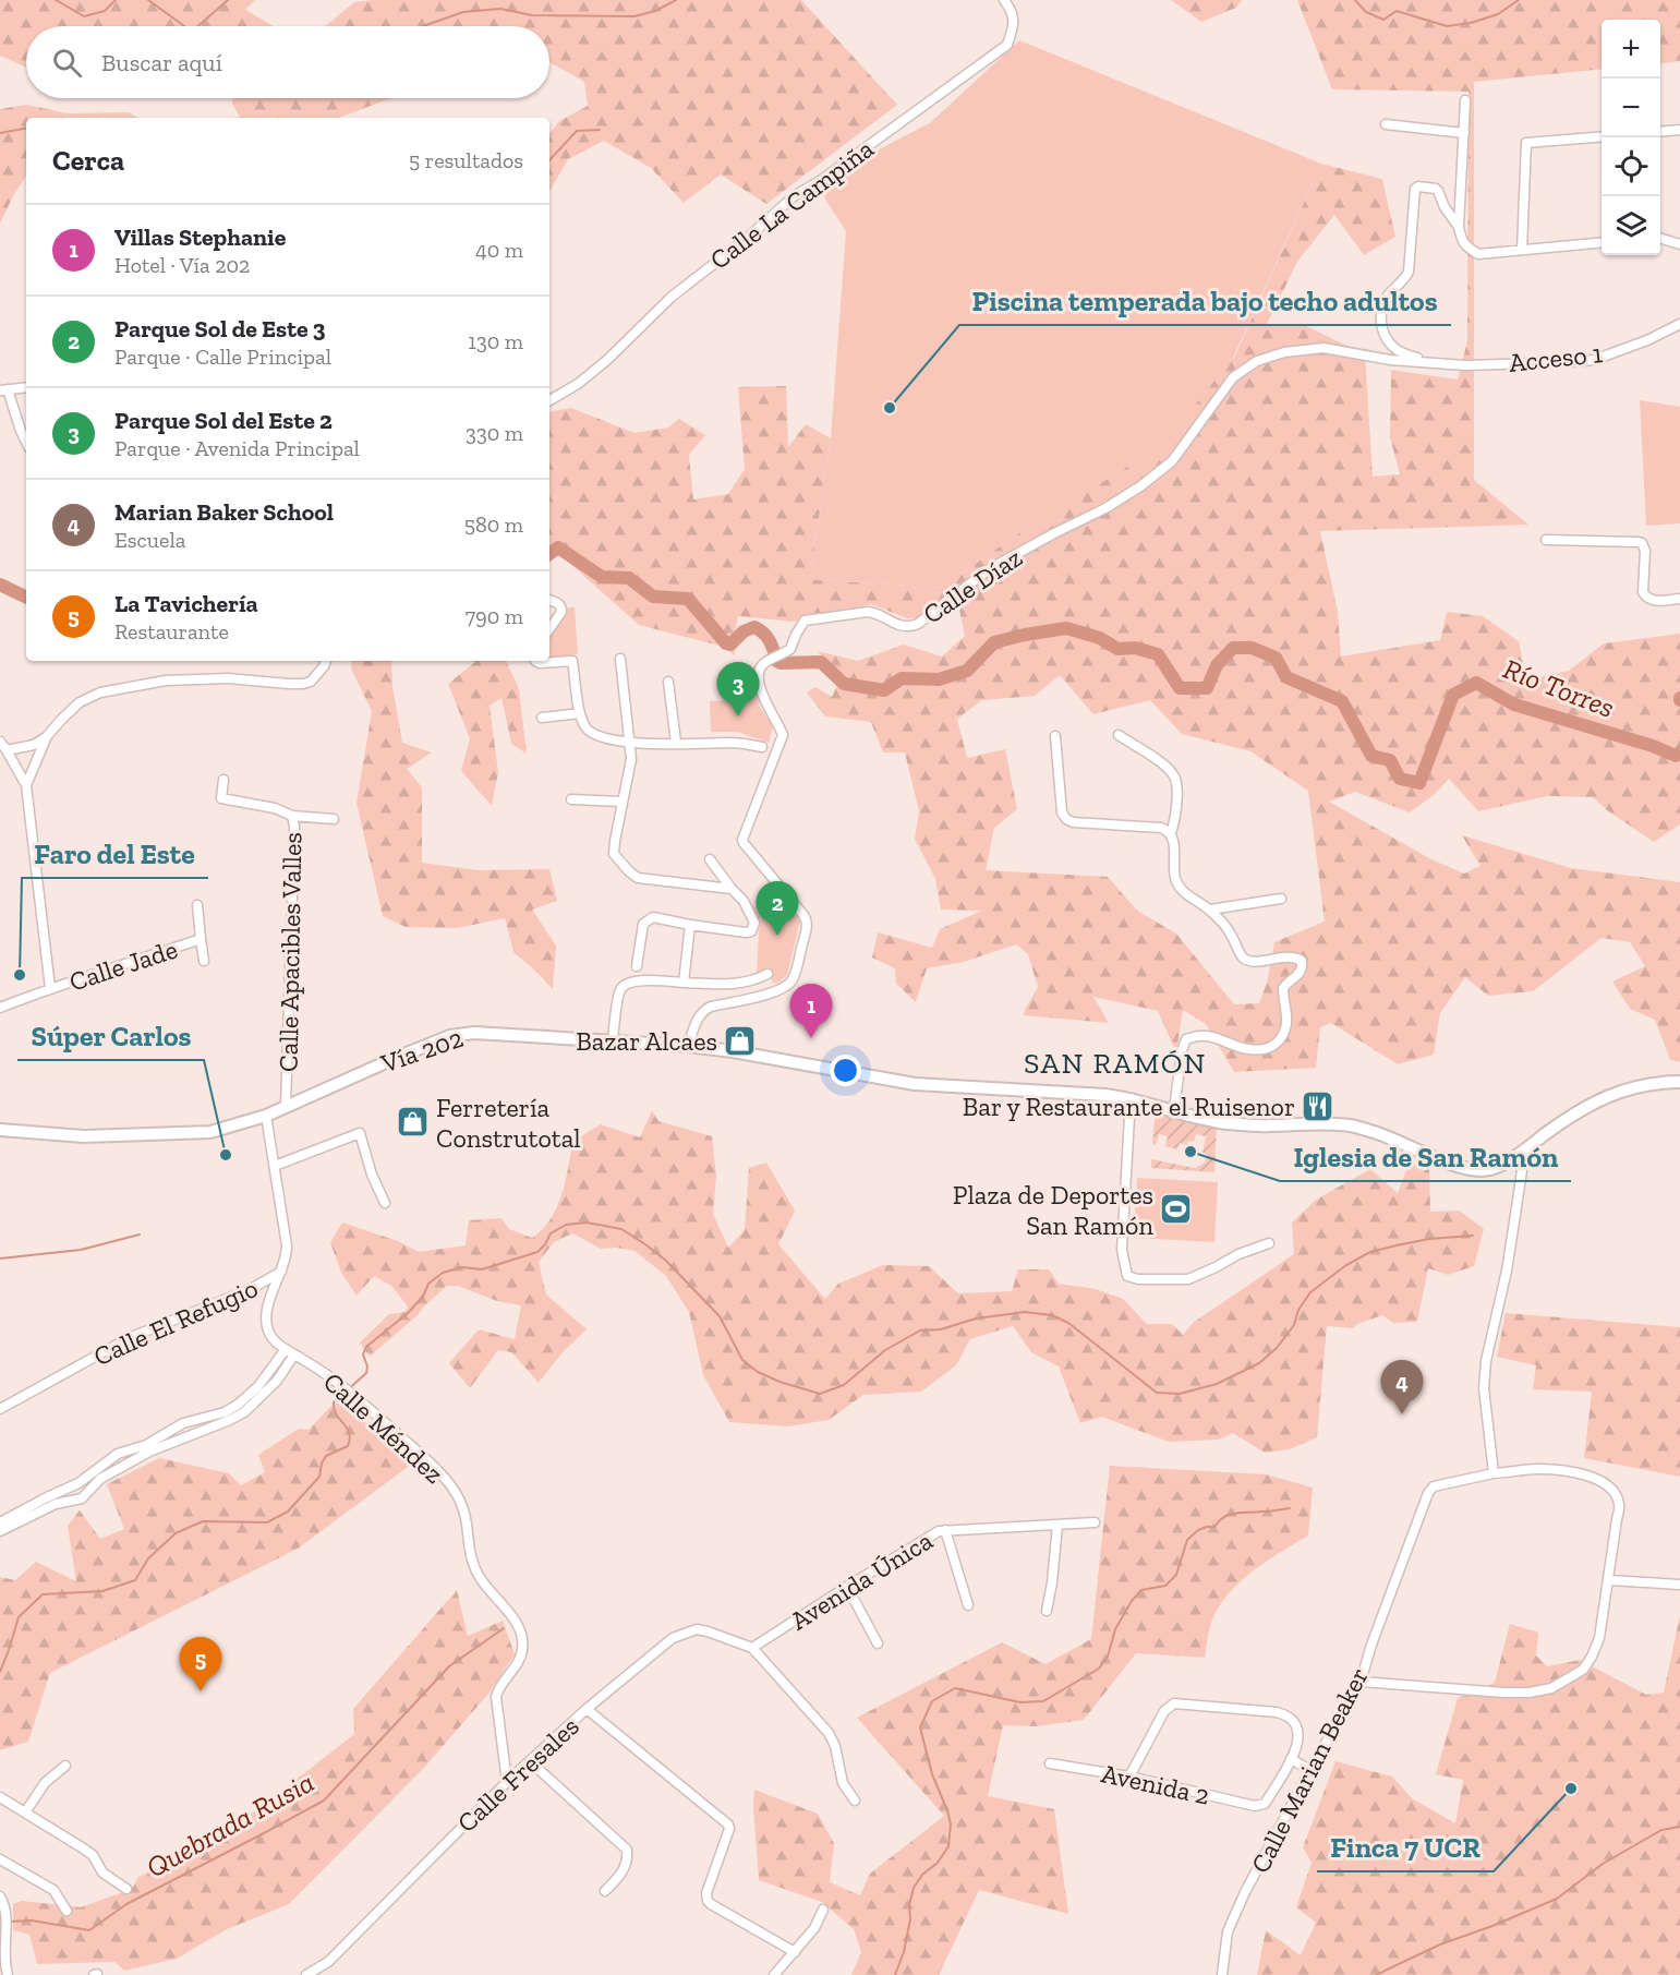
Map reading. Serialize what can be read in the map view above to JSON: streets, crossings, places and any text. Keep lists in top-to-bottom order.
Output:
{
  "streets": {
    "main road": ["Vía 202"],
    "street": [
      "Calle La Campiña",
      "Acceso 1",
      "Calle Díaz",
      "Calle Apacibles Valles",
      "Calle Jade",
      "Calle El Refugio",
      "Calle Méndez",
      "Avenida Única",
      "Calle Marian Beaker",
      "Calle Fresales",
      "Avenida 2"
    ]
  },
  "crossings": [
    ["Acceso 1", "Calle Díaz"],
    ["Calle Díaz", "Vía 202"],
    ["Calle Apacibles Valles", "Vía 202"],
    ["Vía 202", "Calle Méndez"],
    ["Calle El Refugio", "Calle Méndez"],
    ["Calle Méndez", "Calle Fresales"],
    ["Avenida Única", "Calle Fresales"]
  ],
  "districts": ["SAN RAMÓN"],
  "water": ["Río Torres", "Quebrada Rusia"],
  "places": {
    "other": [
      "Piscina temperada bajo techo adultos",
      "Faro del Este",
      "Iglesia de San Ramón",
      "Súper Carlos",
      "Finca 7 UCR"
    ],
    "shop": ["Bazar Alcaes", "Ferretería Construtotal"],
    "restaurant": ["Bar y Restaurante el Ruisenor"],
    "sports": ["Plaza de Deportes San Ramón"]
  },
  "page": {
    "map_buttons": ["+", "−"],
    "search": "Buscar aquí",
    "heading": ["Cerca", "5 resultados"],
    "list": [
      {
        "mark": "1",
        "name": "Villas Stephanie",
        "note": "Hotel · Vía 202",
        "value": "40 m"
      },
      {
        "mark": "2",
        "name": "Parque Sol de Este 3",
        "note": "Parque · Calle Principal",
        "value": "130 m"
      },
      {
        "mark": "3",
        "name": "Parque Sol del Este 2",
        "note": "Parque · Avenida Principal",
        "value": "330 m"
      },
      {
        "mark": "4",
        "name": "Marian Baker School",
        "note": "Escuela",
        "value": "580 m"
      },
      {
        "mark": "5",
        "name": "La Tavichería",
        "note": "Restaurante",
        "value": "790 m"
      }
    ],
    "pins": [
      "3",
      "2",
      "1",
      "4",
      "5"
    ]
  }
}
